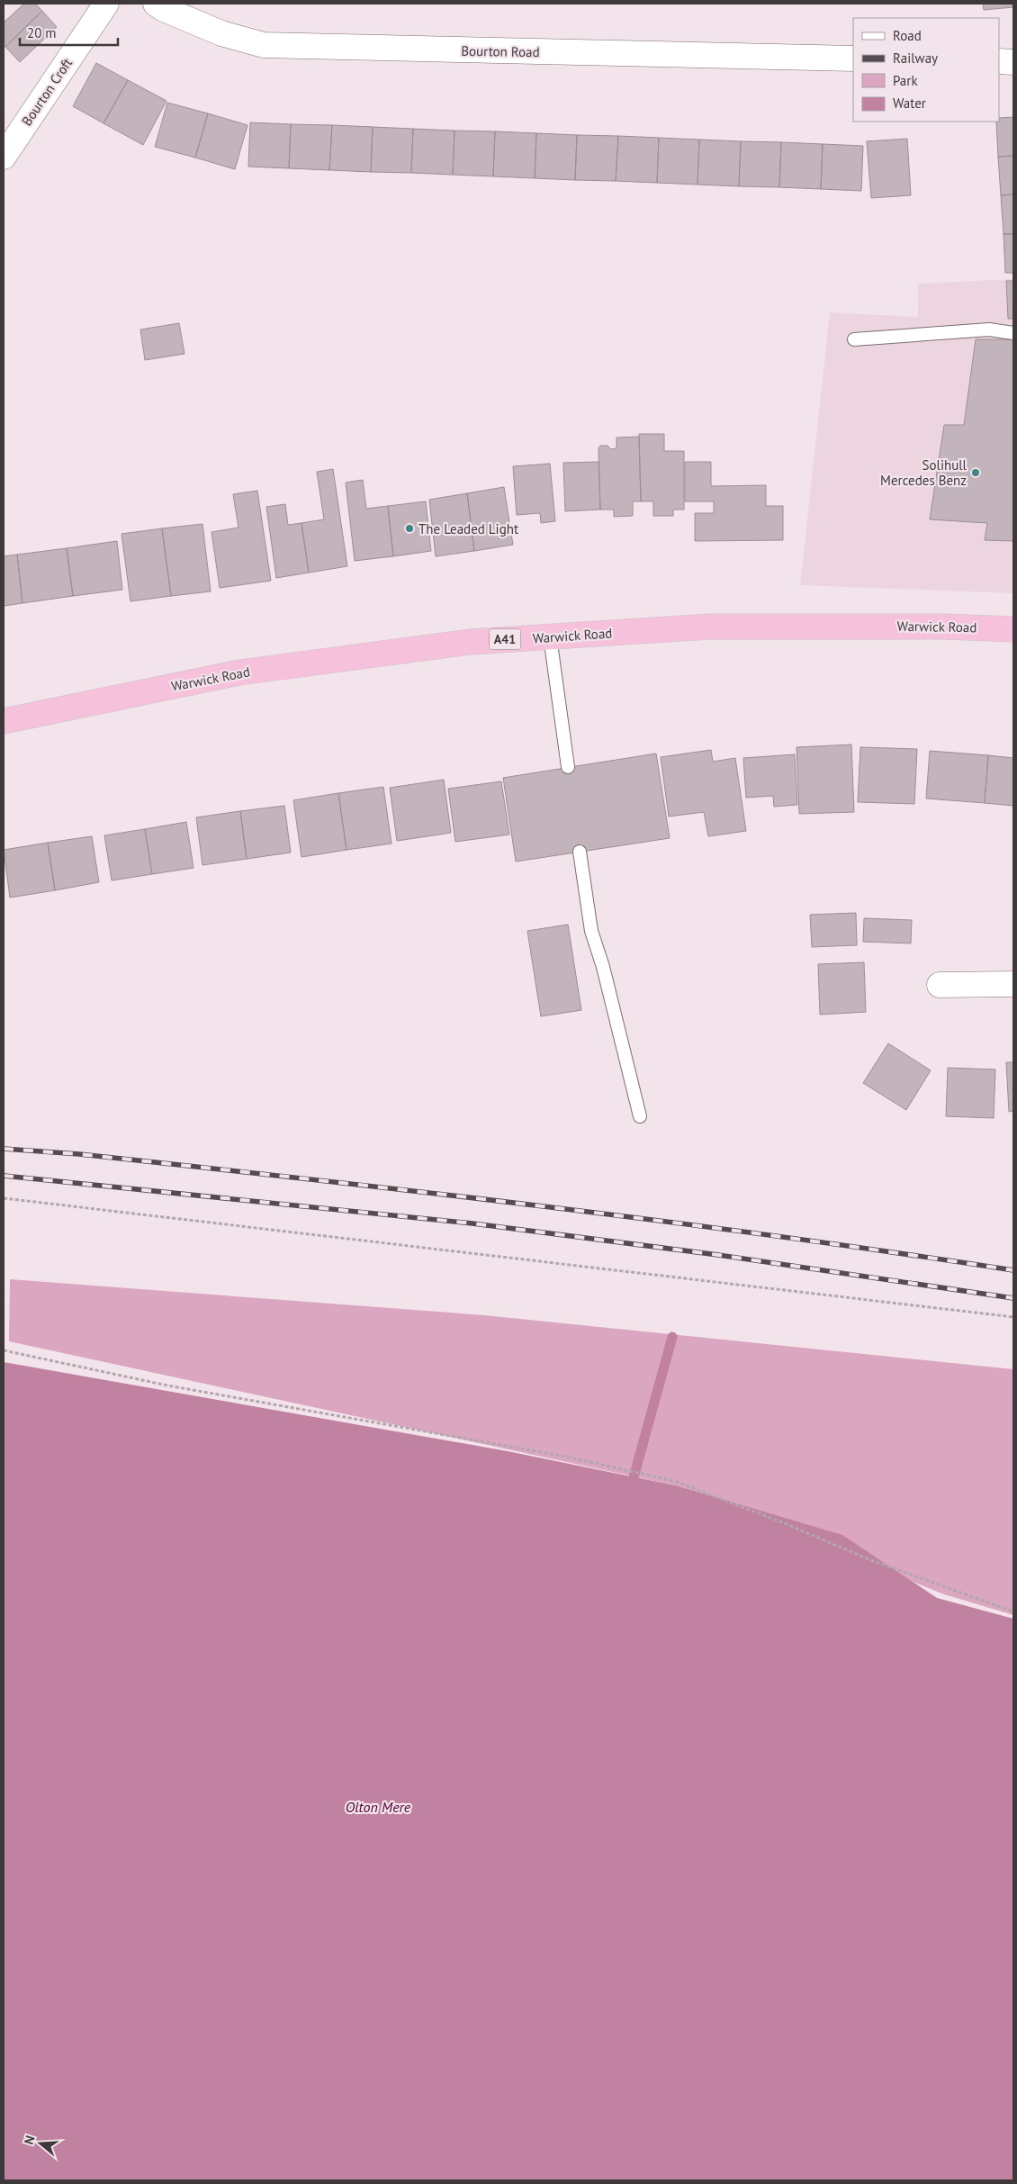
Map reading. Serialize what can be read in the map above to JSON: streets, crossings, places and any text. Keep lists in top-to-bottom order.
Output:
{
  "streets": {
    "highway": ["Warwick Road", "A41"],
    "street": ["Bourton Road", "Bourton Croft"]
  },
  "water": ["Olton Mere"],
  "places": ["Solihull Mercedes Benz", "The Leaded Light"],
  "legend": [
    "Road",
    "Railway",
    "Park",
    "Water"
  ],
  "scale_bar": "20 m",
  "north": "left"
}
